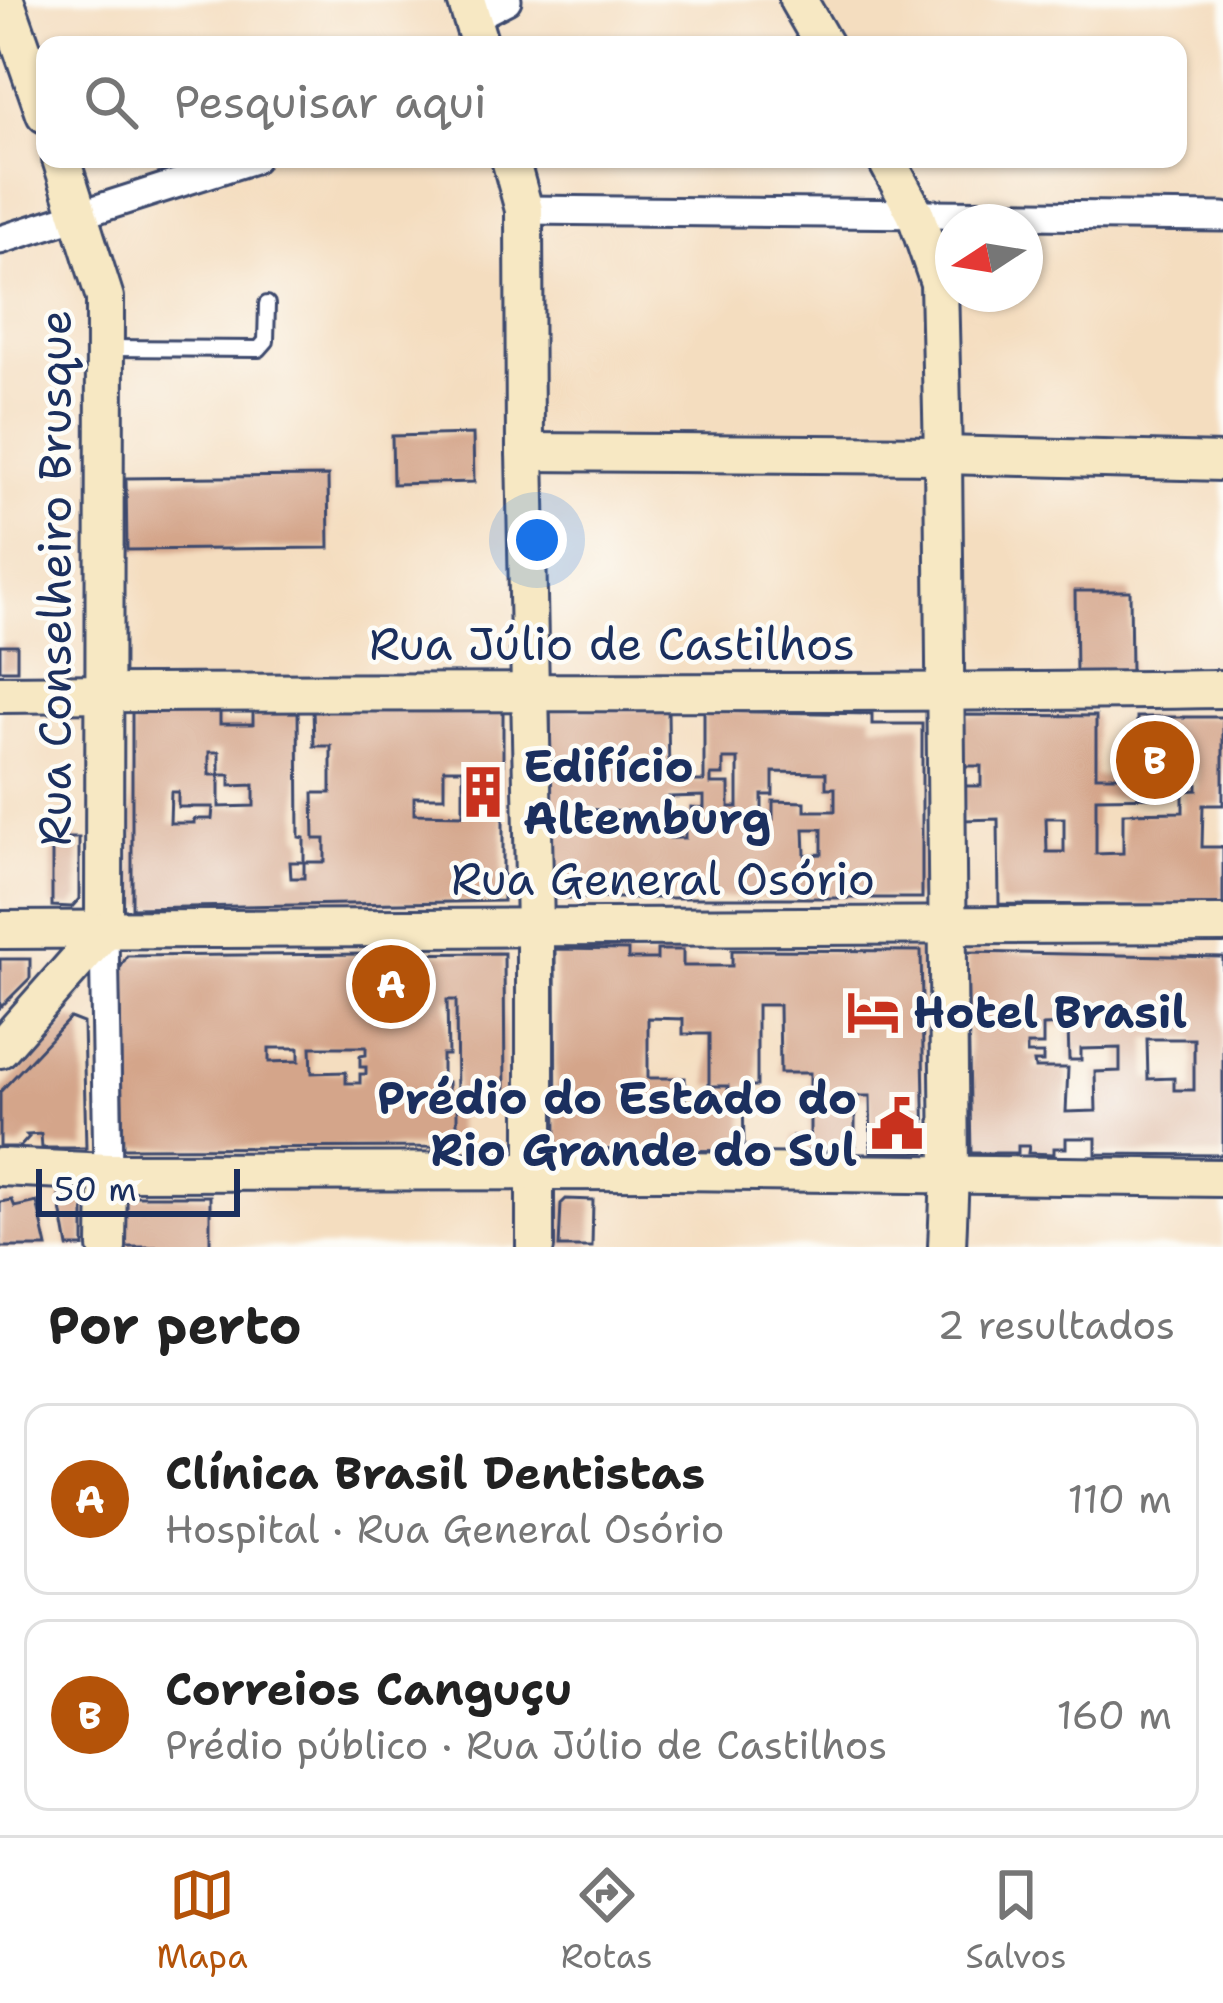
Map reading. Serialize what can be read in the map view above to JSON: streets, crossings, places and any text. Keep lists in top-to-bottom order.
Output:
{
  "streets": {
    "street": ["Rua Conselheiro Brusque", "Rua Júlio de Castilhos", "Rua General Osório"]
  },
  "crossings": [
    ["Rua Conselheiro Brusque", "Rua Júlio de Castilhos"],
    ["Rua Conselheiro Brusque", "Rua General Osório"]
  ],
  "places": {
    "building": ["Edifício Altemburg"],
    "hotel": ["Hotel Brasil"],
    "public building": ["Prédio do Estado do Rio Grande do Sul"]
  },
  "scale_bar": "50 m",
  "north": "left",
  "page": {
    "search": "Pesquisar aqui",
    "pins": ["B", "A"],
    "scale": "50 m",
    "heading": ["Por perto", "2 resultados"],
    "list": [
      {
        "mark": "A",
        "name": "Clínica Brasil Dentistas",
        "note": "Hospital · Rua General Osório",
        "value": "110 m"
      },
      {
        "mark": "B",
        "name": "Correios Canguçu",
        "note": "Prédio público · Rua Júlio de Castilhos",
        "value": "160 m"
      }
    ],
    "nav": ["Mapa", "Rotas", "Salvos"]
  }
}
